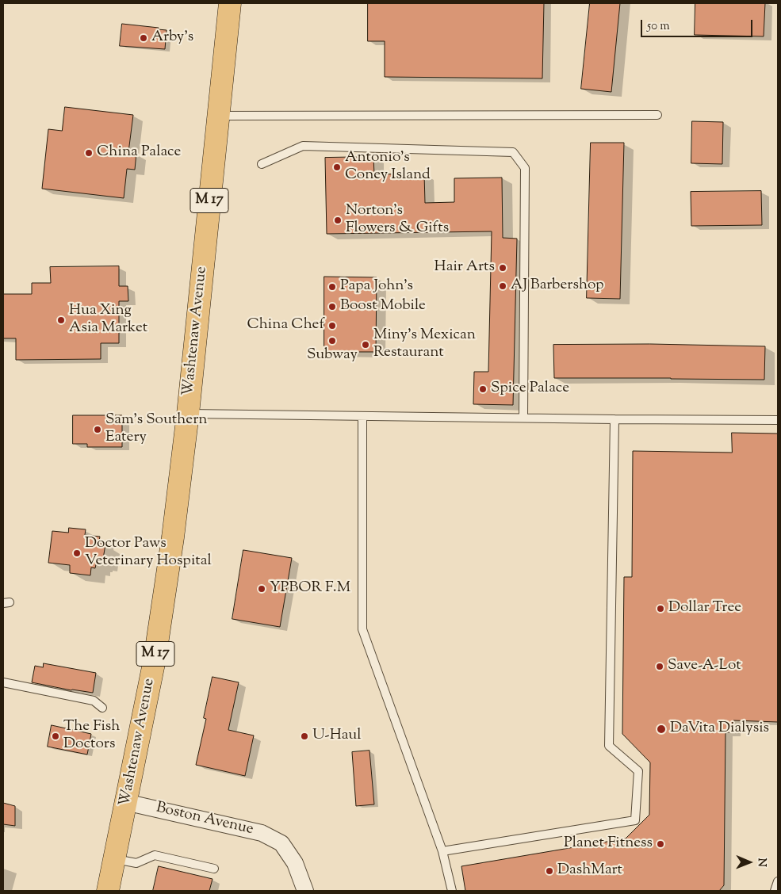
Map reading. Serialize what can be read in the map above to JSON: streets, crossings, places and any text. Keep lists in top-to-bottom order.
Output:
{
  "streets": {
    "main road": ["M 17", "Washtenaw Avenue"],
    "street": ["Boston Avenue"]
  },
  "crossings": [
    ["Washtenaw Avenue", "Boston Avenue"]
  ],
  "places": [
    "Arby's",
    "China Palace",
    "Antonio's Coney Island",
    "Norton's Flowers & Gifts",
    "Hair Arts",
    "AJ Barbershop",
    "Papa John's",
    "Boost Mobile",
    "Hua Xing Asia Market",
    "China Chef",
    "Subway",
    "Miny's Mexican Restaurant",
    "Spice Palace",
    "Sam's Southern Eatery",
    "Doctor Paws Veterinary Hospital",
    "YPBOR F.M",
    "Dollar Tree",
    "Save-A-Lot",
    "DaVita Dialysis",
    "The Fish Doctors",
    "U-Haul",
    "Planet Fitness",
    "DashMart"
  ],
  "scale_bar": "50 m",
  "north": "right"
}
